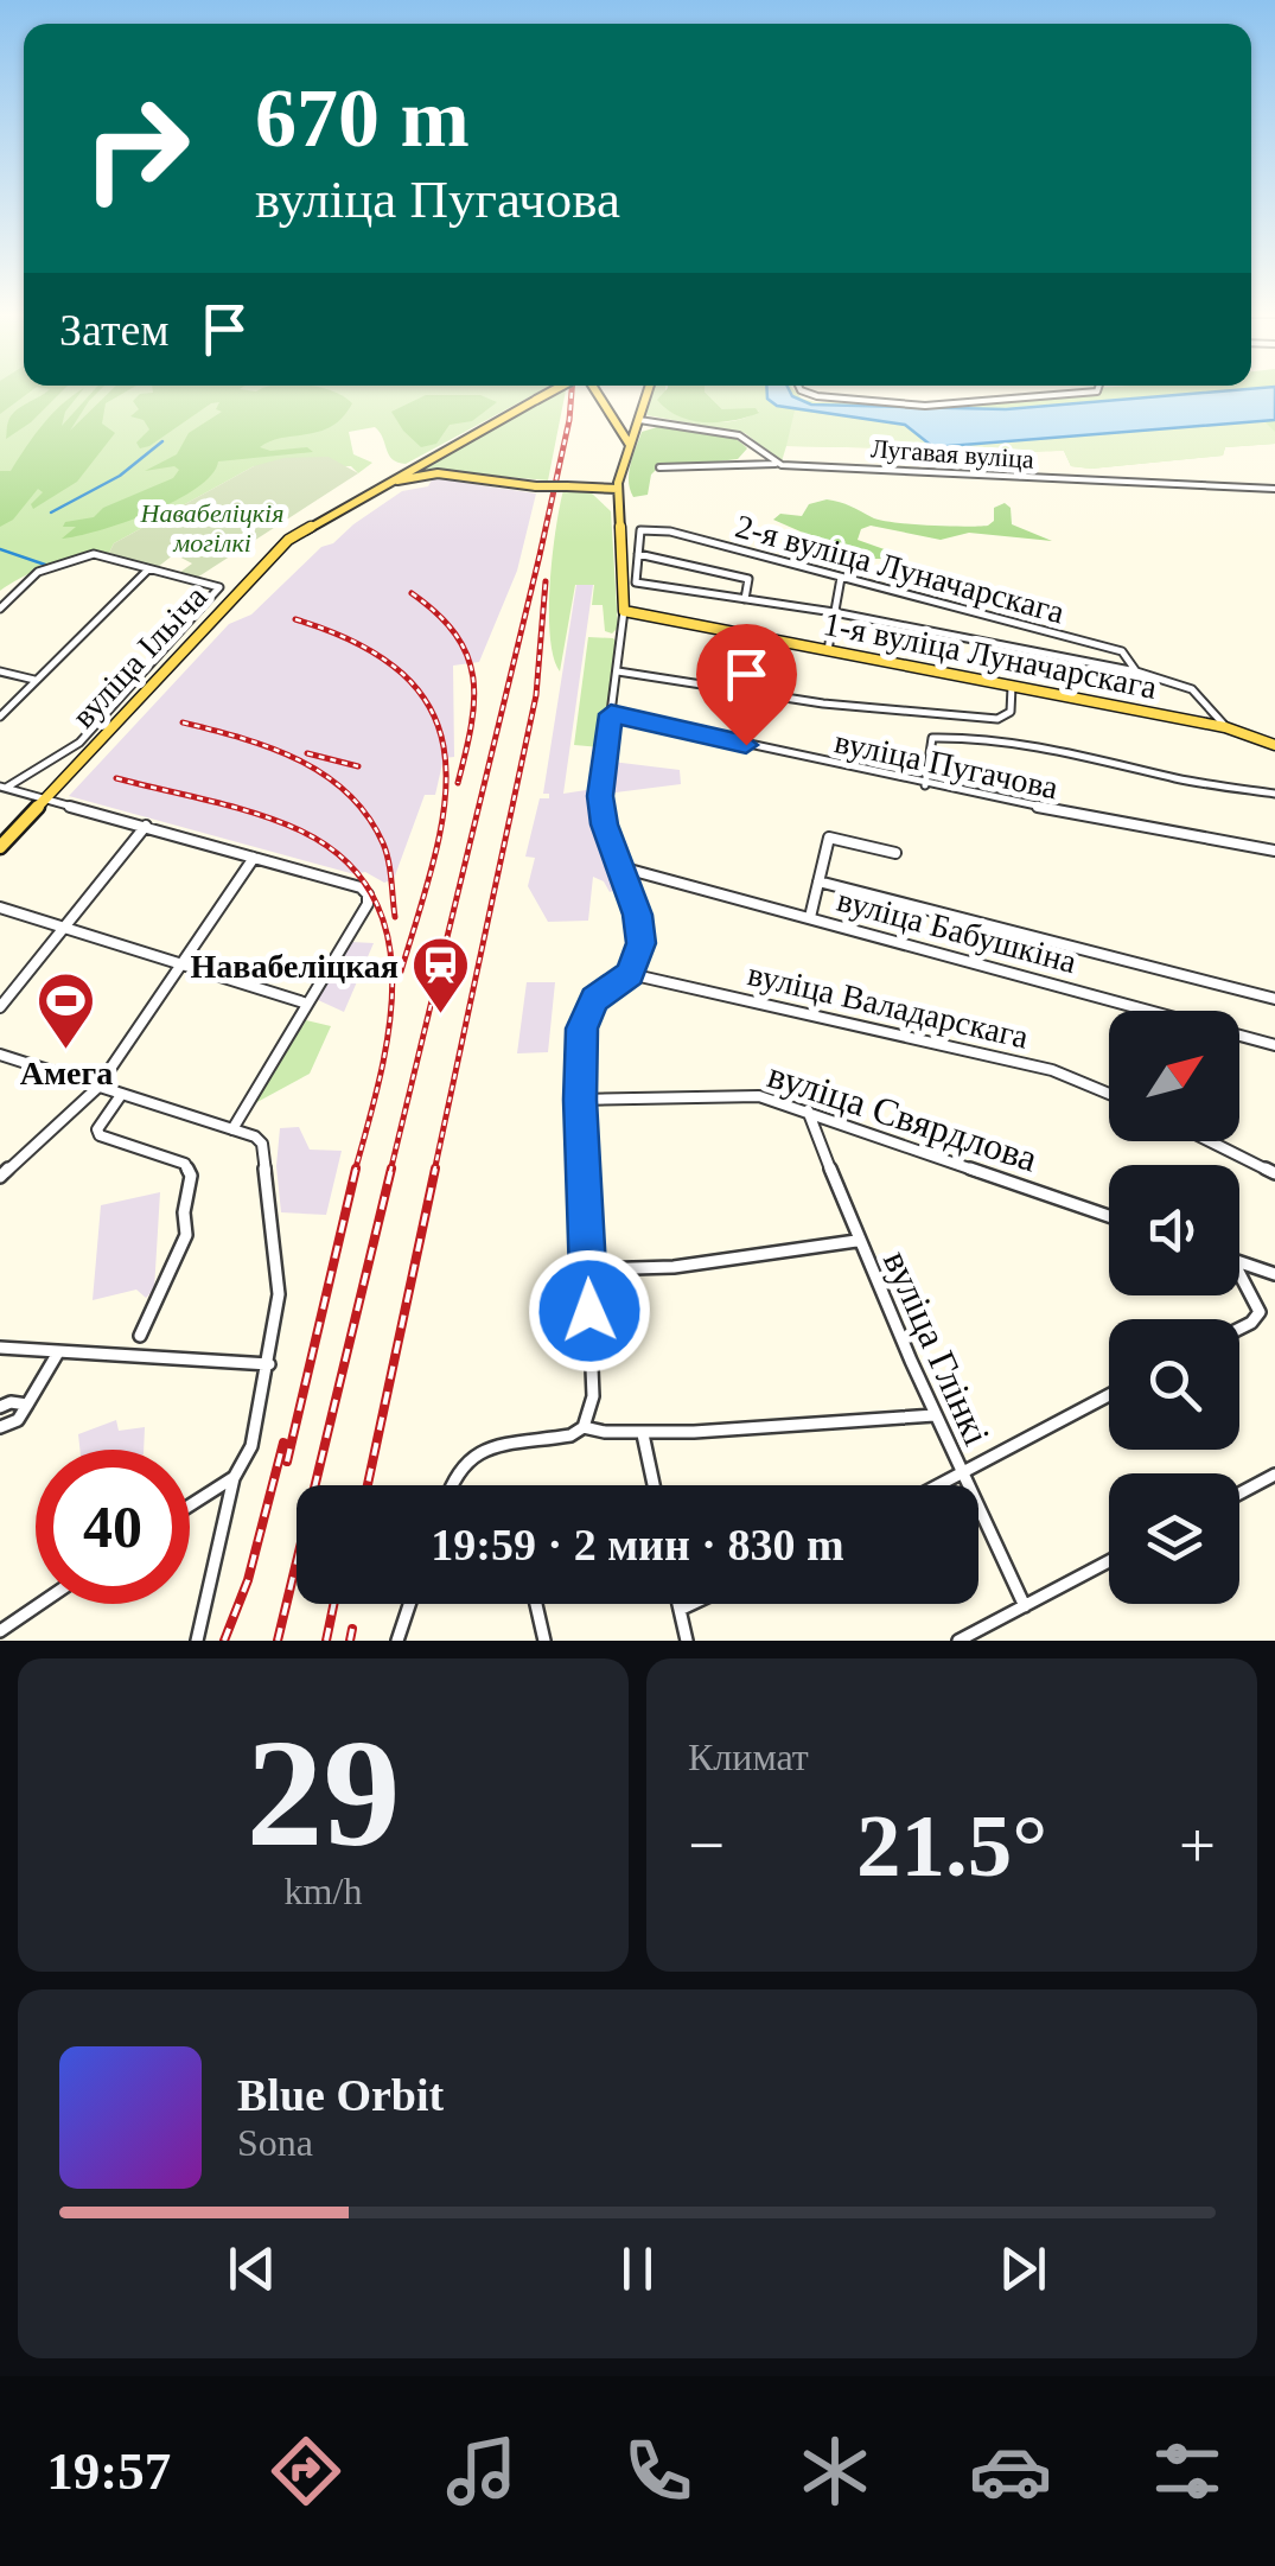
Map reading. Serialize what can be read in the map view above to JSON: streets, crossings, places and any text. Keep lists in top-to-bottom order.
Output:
{
  "streets": {
    "main road": ["1-я вуліца Луначарскага", "вуліца Ільіча"],
    "street": [
      "Лугавая вуліца",
      "2-я вуліца Луначарскага",
      "вуліца Пугачова",
      "вуліца Бабушкіна",
      "вуліца Валадарскага",
      "вуліца Свярдлова",
      "вуліца Глінкі"
    ]
  },
  "crossings": [
    ["вуліца Свярдлова", "вуліца Глінкі"]
  ],
  "parks": ["Навабеліцкія могілкі"],
  "places": {
    "station": ["Навабеліцкая"],
    "sports": ["Амега"]
  },
  "north": "top right",
  "page": {
    "turn": ["670 m", "вуліца Пугачова"],
    "then": "Затем",
    "limit": "40",
    "trip": "19:59 · 2 мин · 830 m",
    "tile": [
      ["29", "km/h"],
      "Климат"
    ],
    "heat": ["−", "21.5°", "+"],
    "song": ["Blue Orbit", "Sona"],
    "tabs": "19:57"
  }
}
